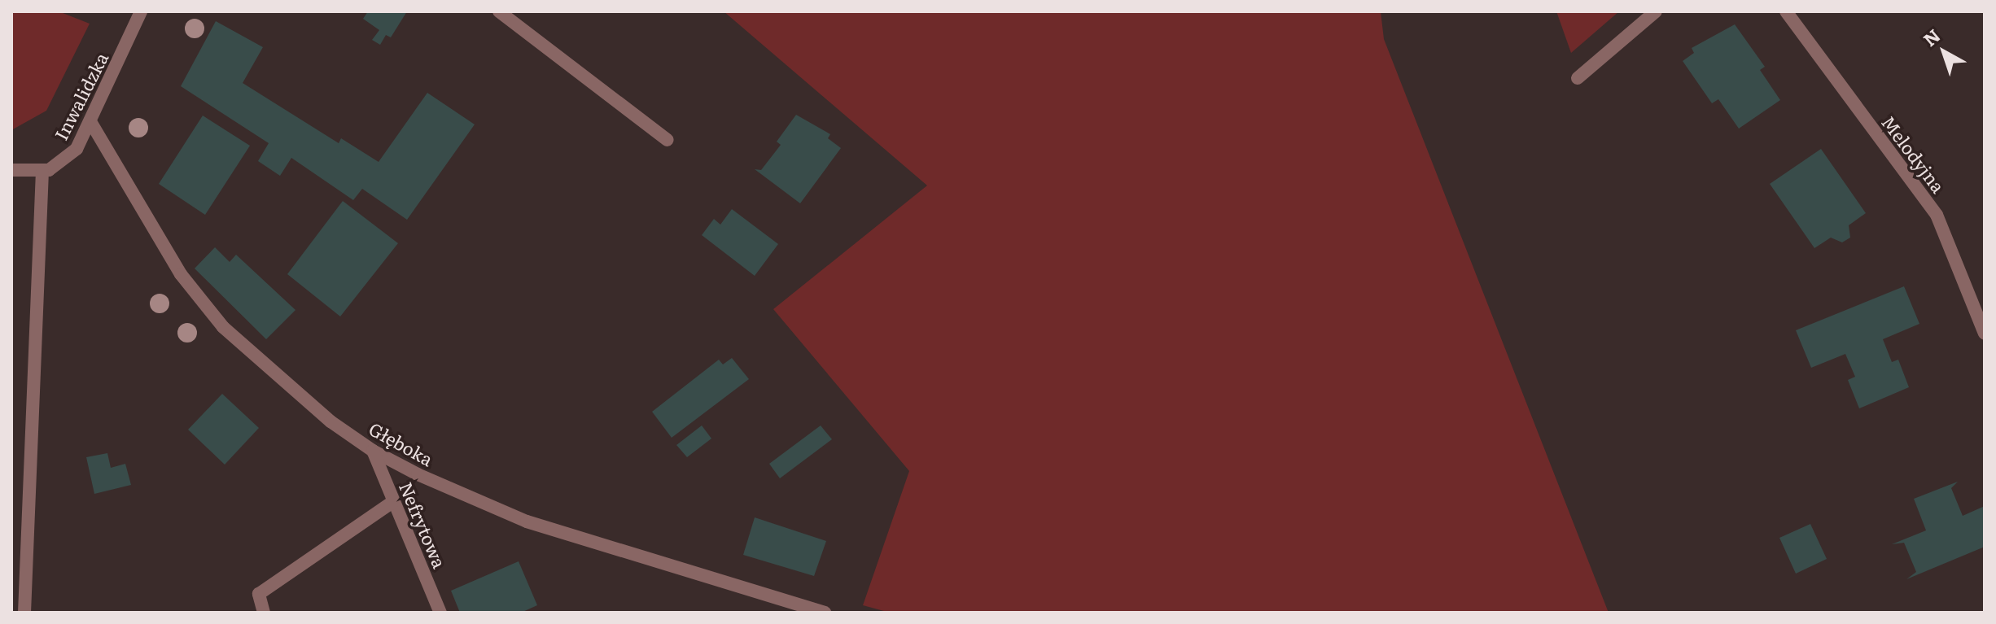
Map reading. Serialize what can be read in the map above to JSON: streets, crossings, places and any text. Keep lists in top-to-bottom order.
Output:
{
  "streets": {
    "street": [
      "Inwalidzka",
      "Melodyjna",
      "Głęboka",
      "Nefrytowa"
    ]
  },
  "crossings": [
    ["Inwalidzka", "Głęboka"],
    ["Głęboka", "Nefrytowa"]
  ],
  "north": "top left"
}
